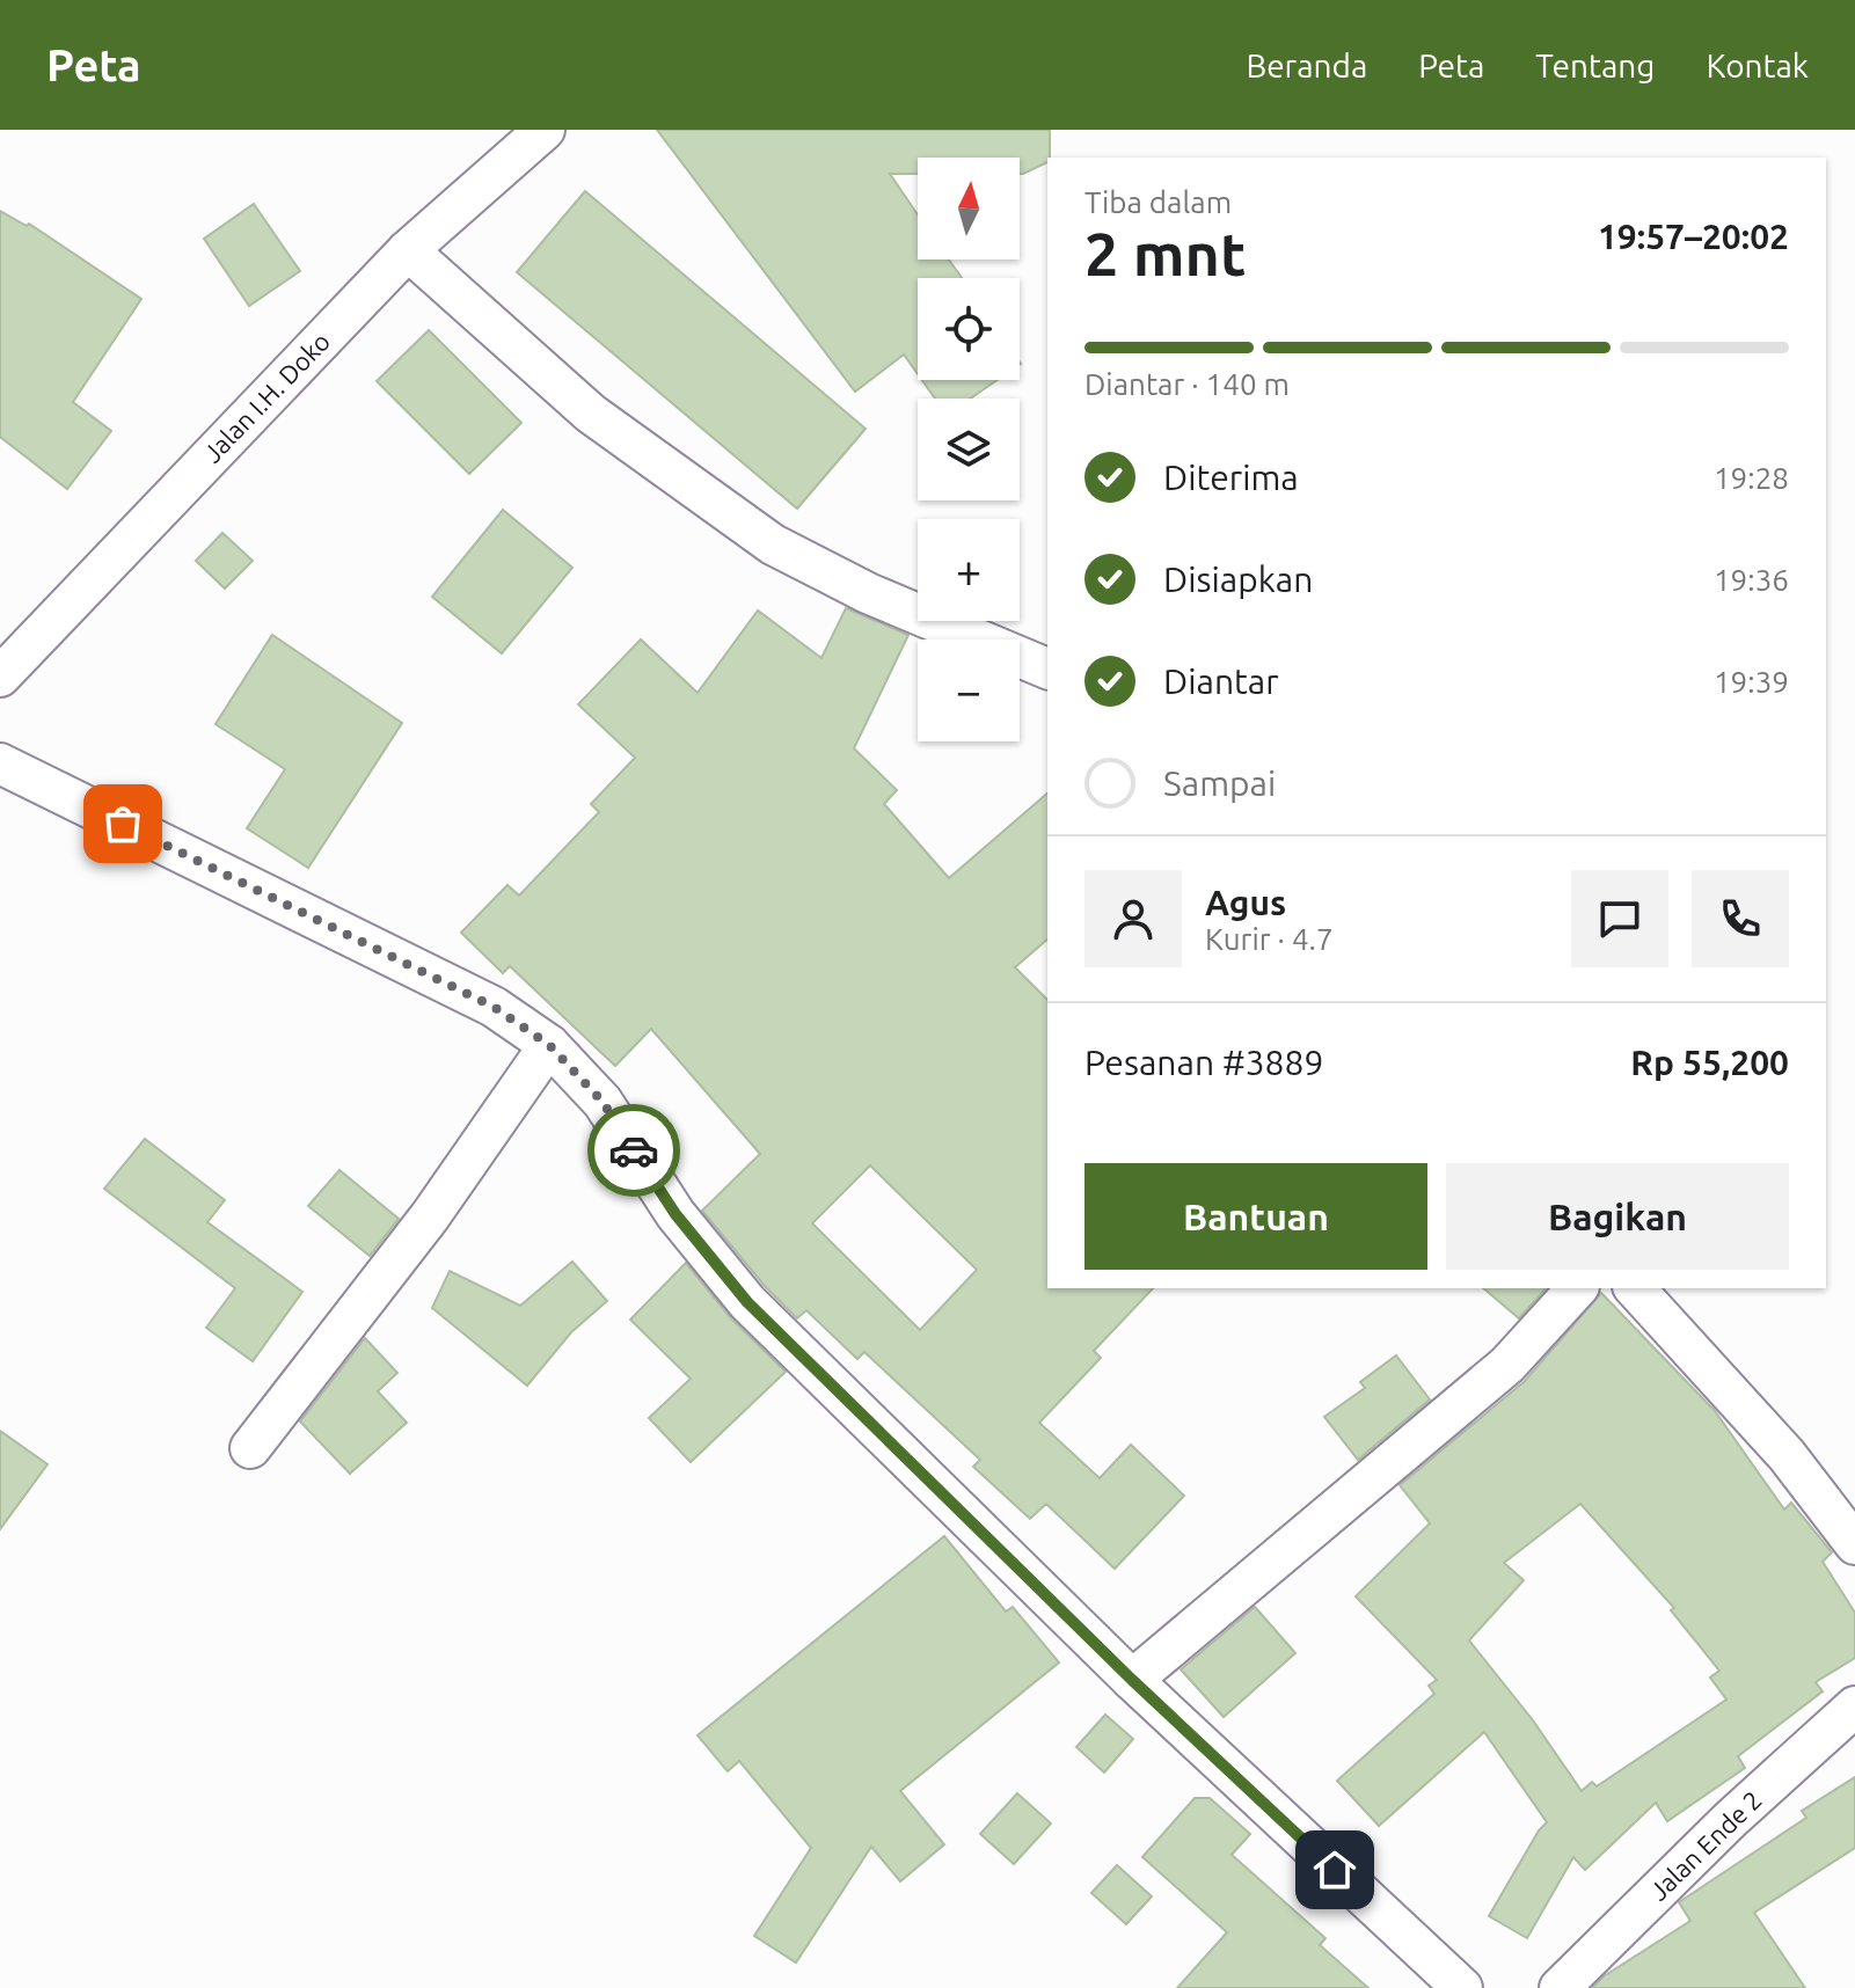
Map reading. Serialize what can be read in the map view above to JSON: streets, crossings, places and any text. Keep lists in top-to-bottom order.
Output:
{
  "streets": {
    "street": ["Jalan I.H. Doko", "Jalan Ende 2"]
  },
  "north": "top",
  "page": {
    "header": "Peta",
    "nav": [
      "Beranda",
      "Peta",
      "Tentang",
      "Kontak"
    ],
    "map_buttons": ["+", "−"],
    "heading": ["2 mnt", "Tiba dalam", "19:57–20:02"],
    "panel": [
      "Agus",
      "Kurir · 4.7",
      "Pesanan #3889",
      "Rp 55,200"
    ],
    "bar": "Diantar · 140 m",
    "list": [
      ["Diterima", "19:28"],
      ["Disiapkan", "19:36"],
      ["Diantar", "19:39"],
      "Sampai"
    ],
    "buttons": ["Bantuan", "Bagikan"]
  }
}
